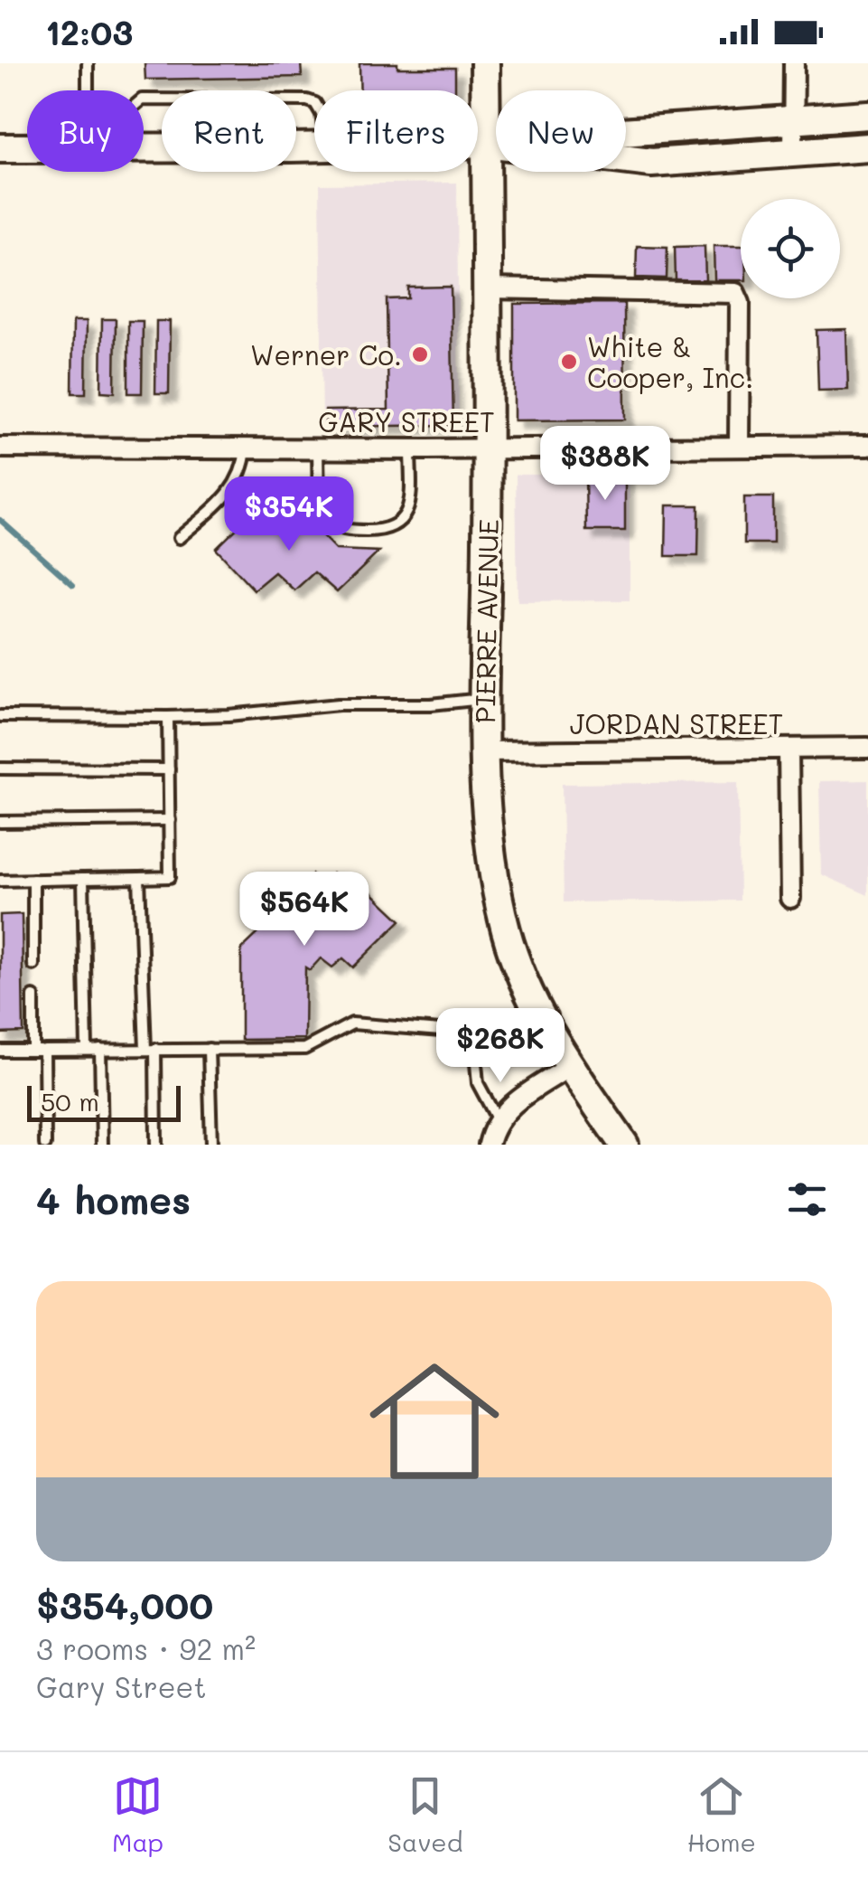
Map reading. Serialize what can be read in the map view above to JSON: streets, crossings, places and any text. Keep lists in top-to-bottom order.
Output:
{
  "streets": {
    "street": ["GARY STREET", "PIERRE AVENUE", "JORDAN STREET"]
  },
  "crossings": [
    ["GARY STREET", "PIERRE AVENUE"],
    ["PIERRE AVENUE", "JORDAN STREET"]
  ],
  "places": ["Werner Co.", "White & Cooper, Inc."],
  "scale_bar": "50 m",
  "page": {
    "status": "12:03",
    "chip": [
      "Buy",
      "Rent",
      "Filters",
      "New"
    ],
    "price": [
      "$388K",
      "$354K",
      "$564K",
      "$268K"
    ],
    "scale": "50 m",
    "heading": "4 homes",
    "list": [
      {
        "name": "$354,000",
        "note": "3 rooms · 92 m² · Gary Street"
      }
    ],
    "tabs": ["Map", "Saved", "Home"]
  }
}
